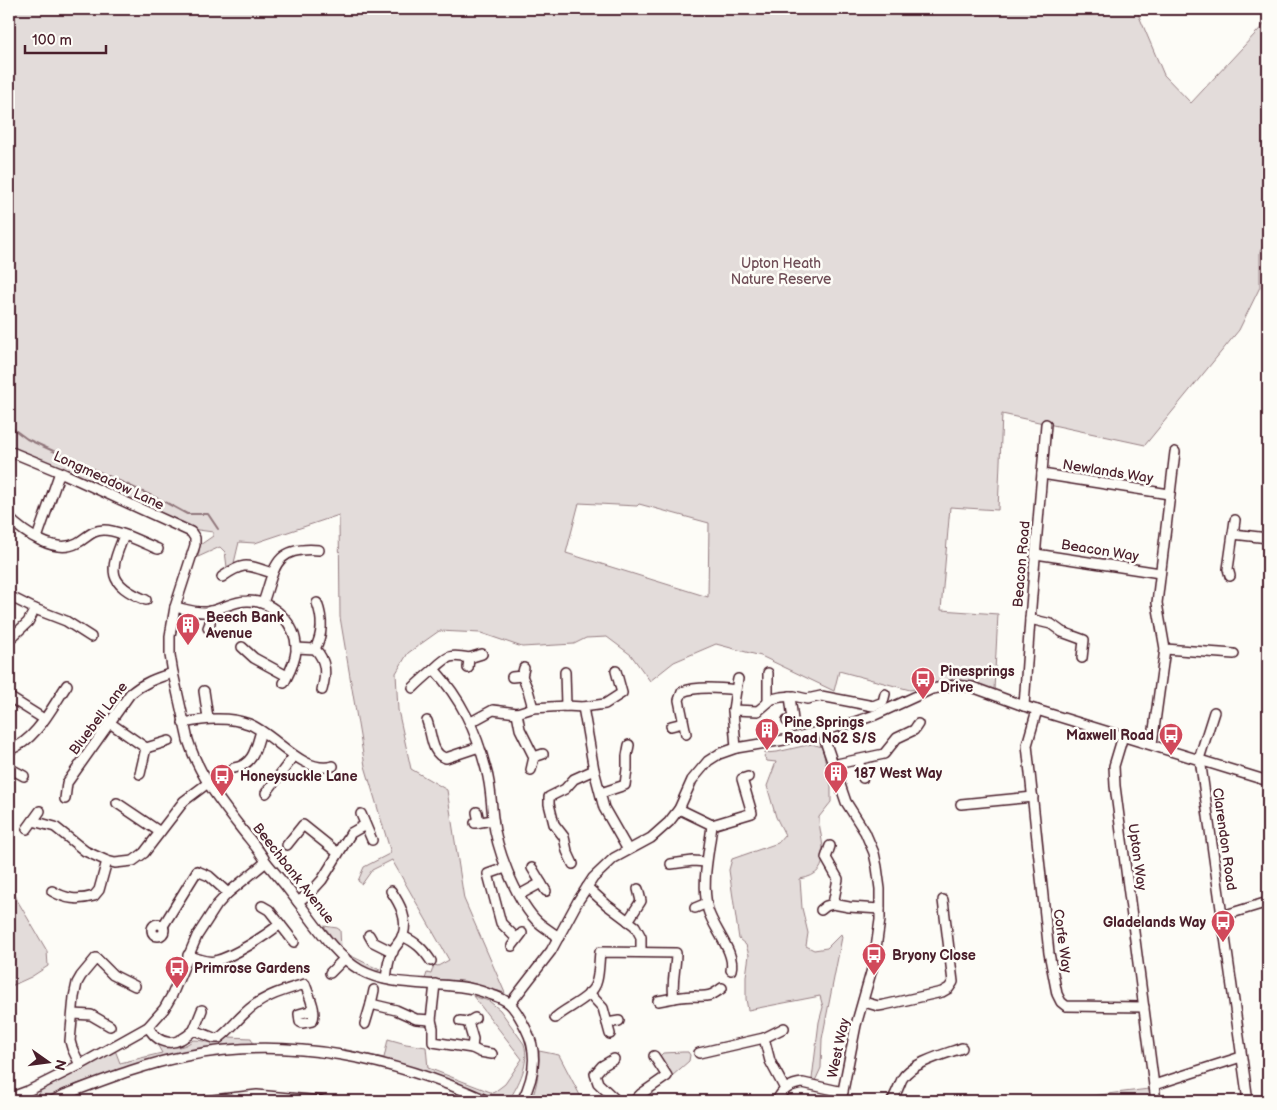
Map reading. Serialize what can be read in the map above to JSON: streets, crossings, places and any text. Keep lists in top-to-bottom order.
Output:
{
  "streets": {
    "street": [
      "Newlands Way",
      "Longmeadow Lane",
      "Beacon Way",
      "Beacon Road",
      "Bluebell Lane",
      "Clarendon Road",
      "Upton Way",
      "Beechbank Avenue",
      "Corfe Way",
      "West Way"
    ]
  },
  "crossings": [
    ["Newlands Way", "Beacon Road"],
    ["Longmeadow Lane", "Beechbank Avenue"],
    ["Beacon Way", "Beacon Road"],
    ["Bluebell Lane", "Beechbank Avenue"],
    ["Upton Way", "Corfe Way"]
  ],
  "parks": ["Upton Heath Nature Reserve"],
  "places": {
    "building": ["Beech Bank Avenue", "Pine Springs Road No2 S/S", "187 West Way"],
    "bus stop": [
      "Pinesprings Drive",
      "Maxwell Road",
      "Honeysuckle Lane",
      "Gladelands Way",
      "Bryony Close",
      "Primrose Gardens"
    ]
  },
  "scale_bar": "100 m",
  "north": "right"
}
